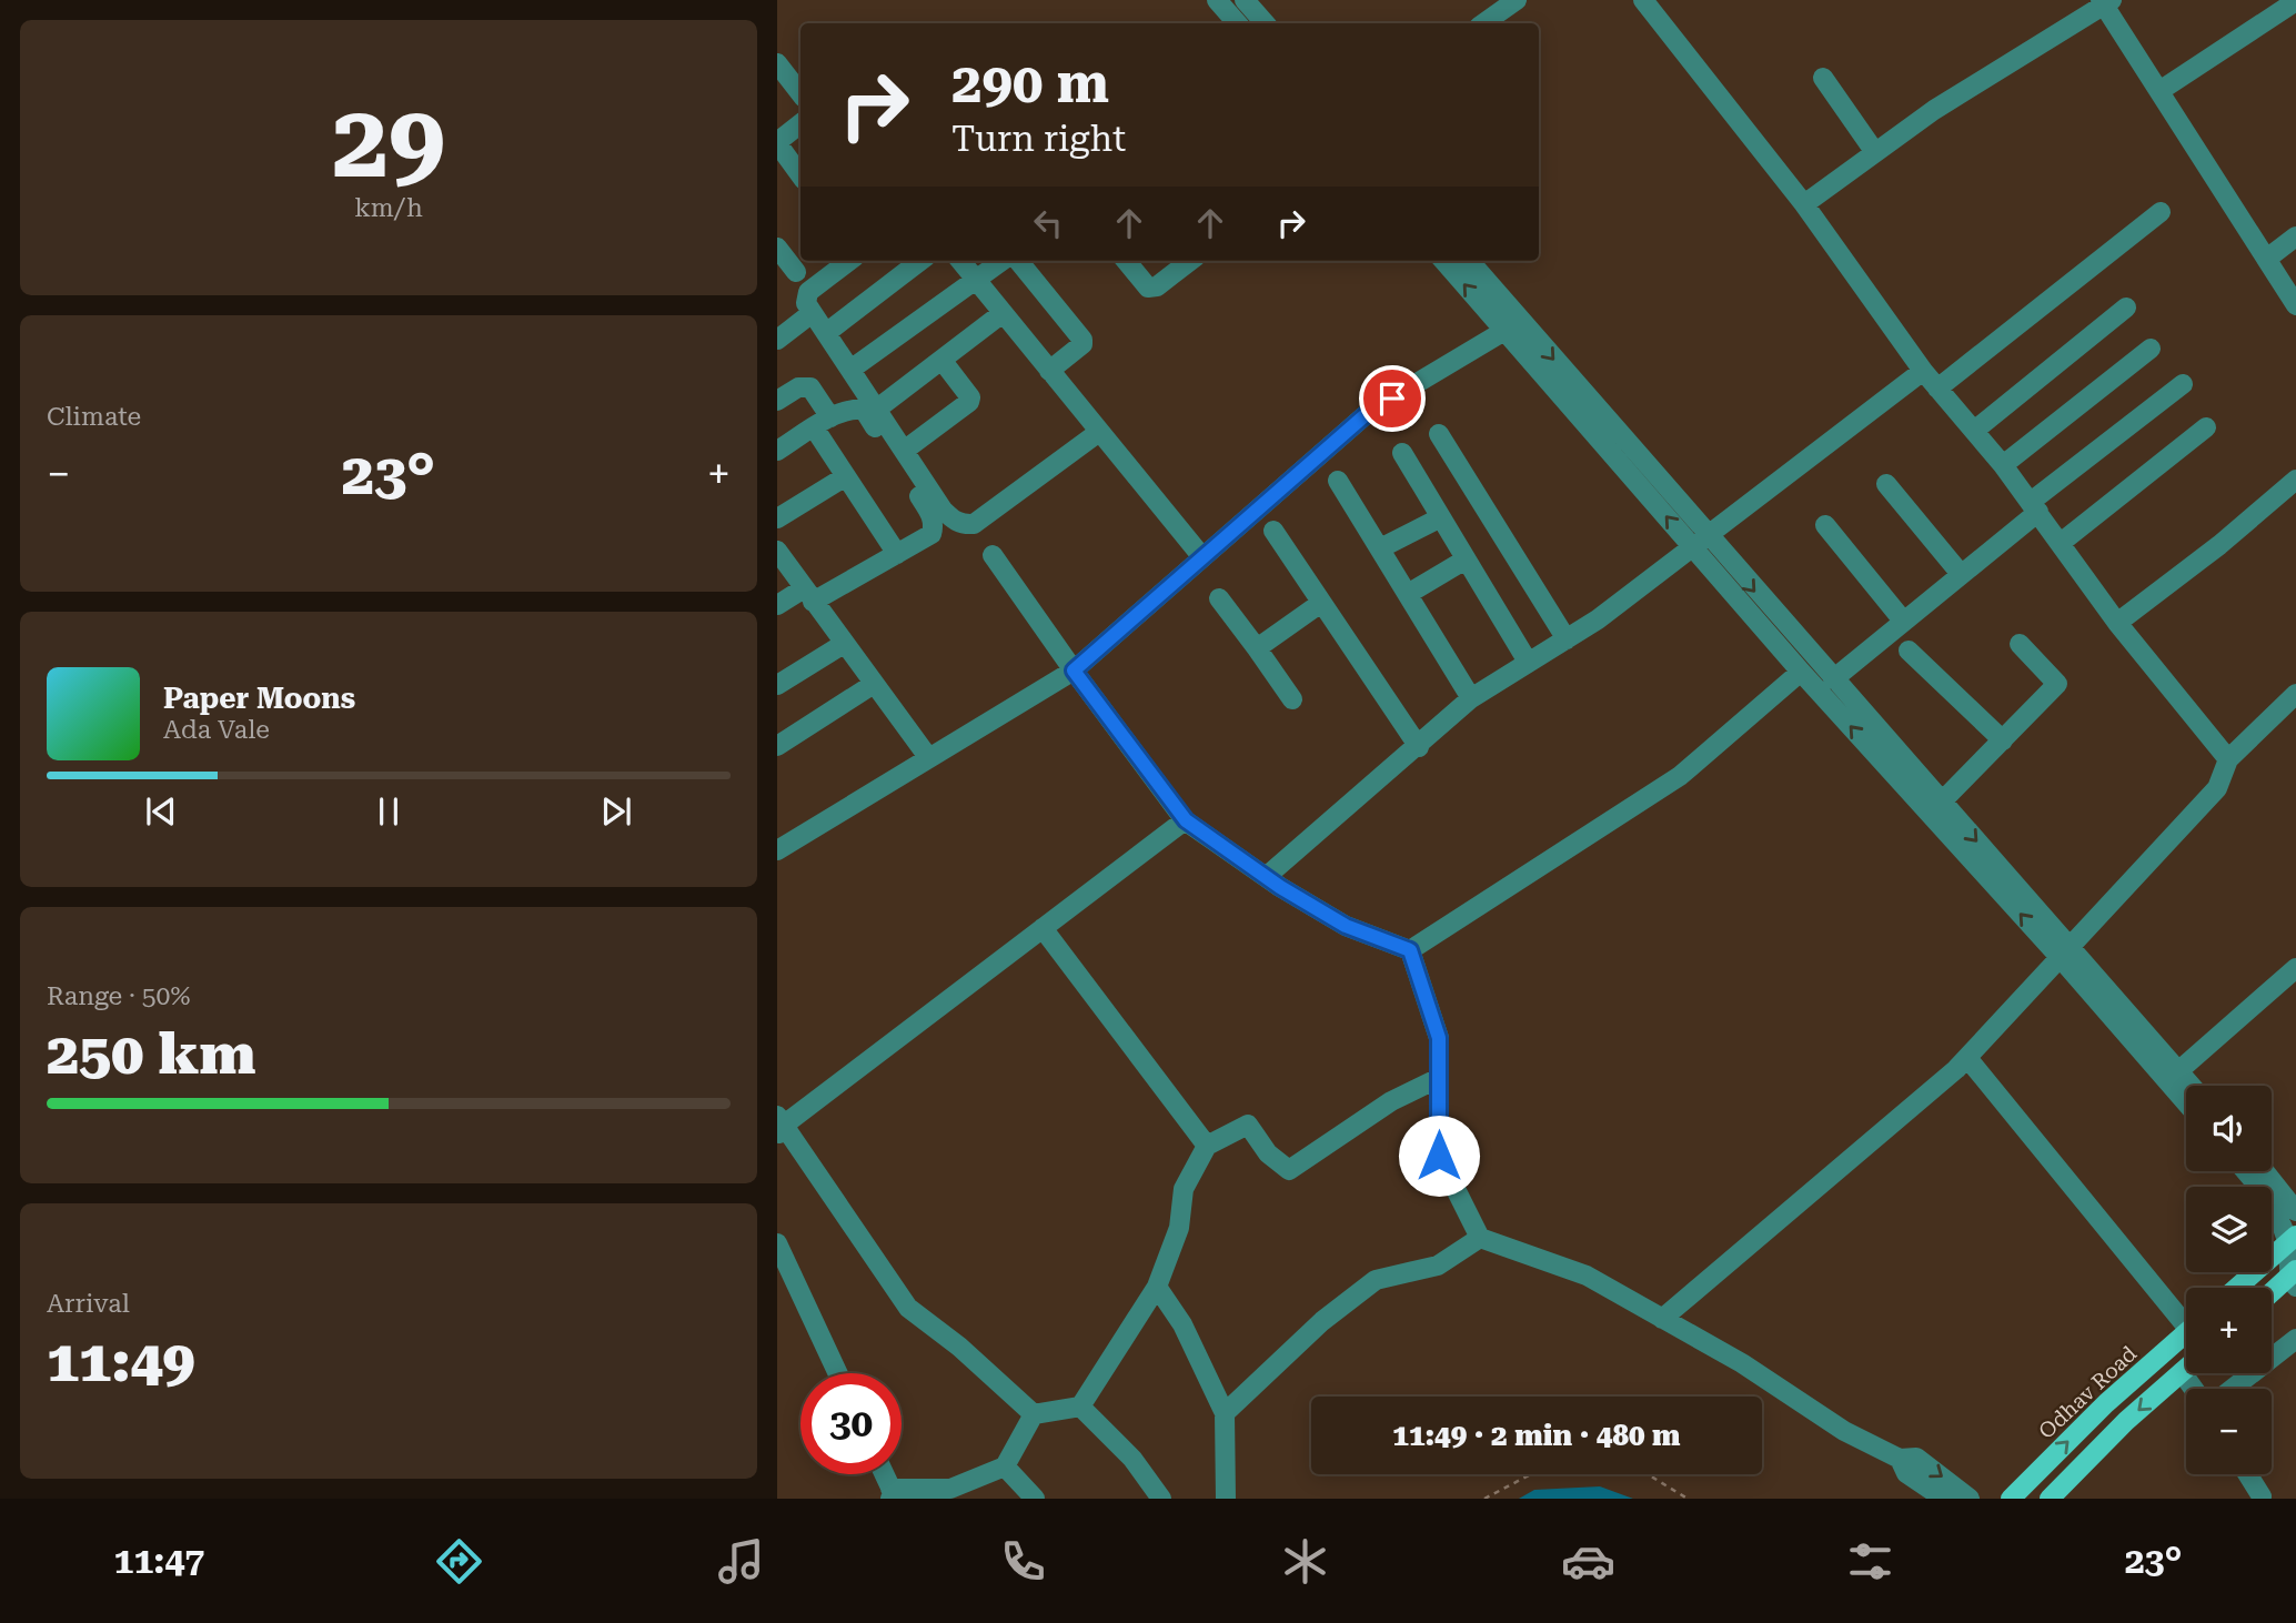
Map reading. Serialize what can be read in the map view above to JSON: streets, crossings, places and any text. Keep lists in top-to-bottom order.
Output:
{
  "streets": {
    "main road": ["Odhav Road"]
  },
  "page": {
    "tile": [
      ["29", "km/h"],
      "Climate",
      ["Range · 50%", "250 km"],
      ["Arrival", "11:49"]
    ],
    "turn": ["290 m", "Turn right"],
    "heat": ["−", "23°", "+"],
    "song": ["Paper Moons", "Ada Vale"],
    "map_buttons": ["+", "−"],
    "limit": "30",
    "trip": "11:49 · 2 min · 480 m",
    "tabs": ["11:47", "23°"]
  }
}
